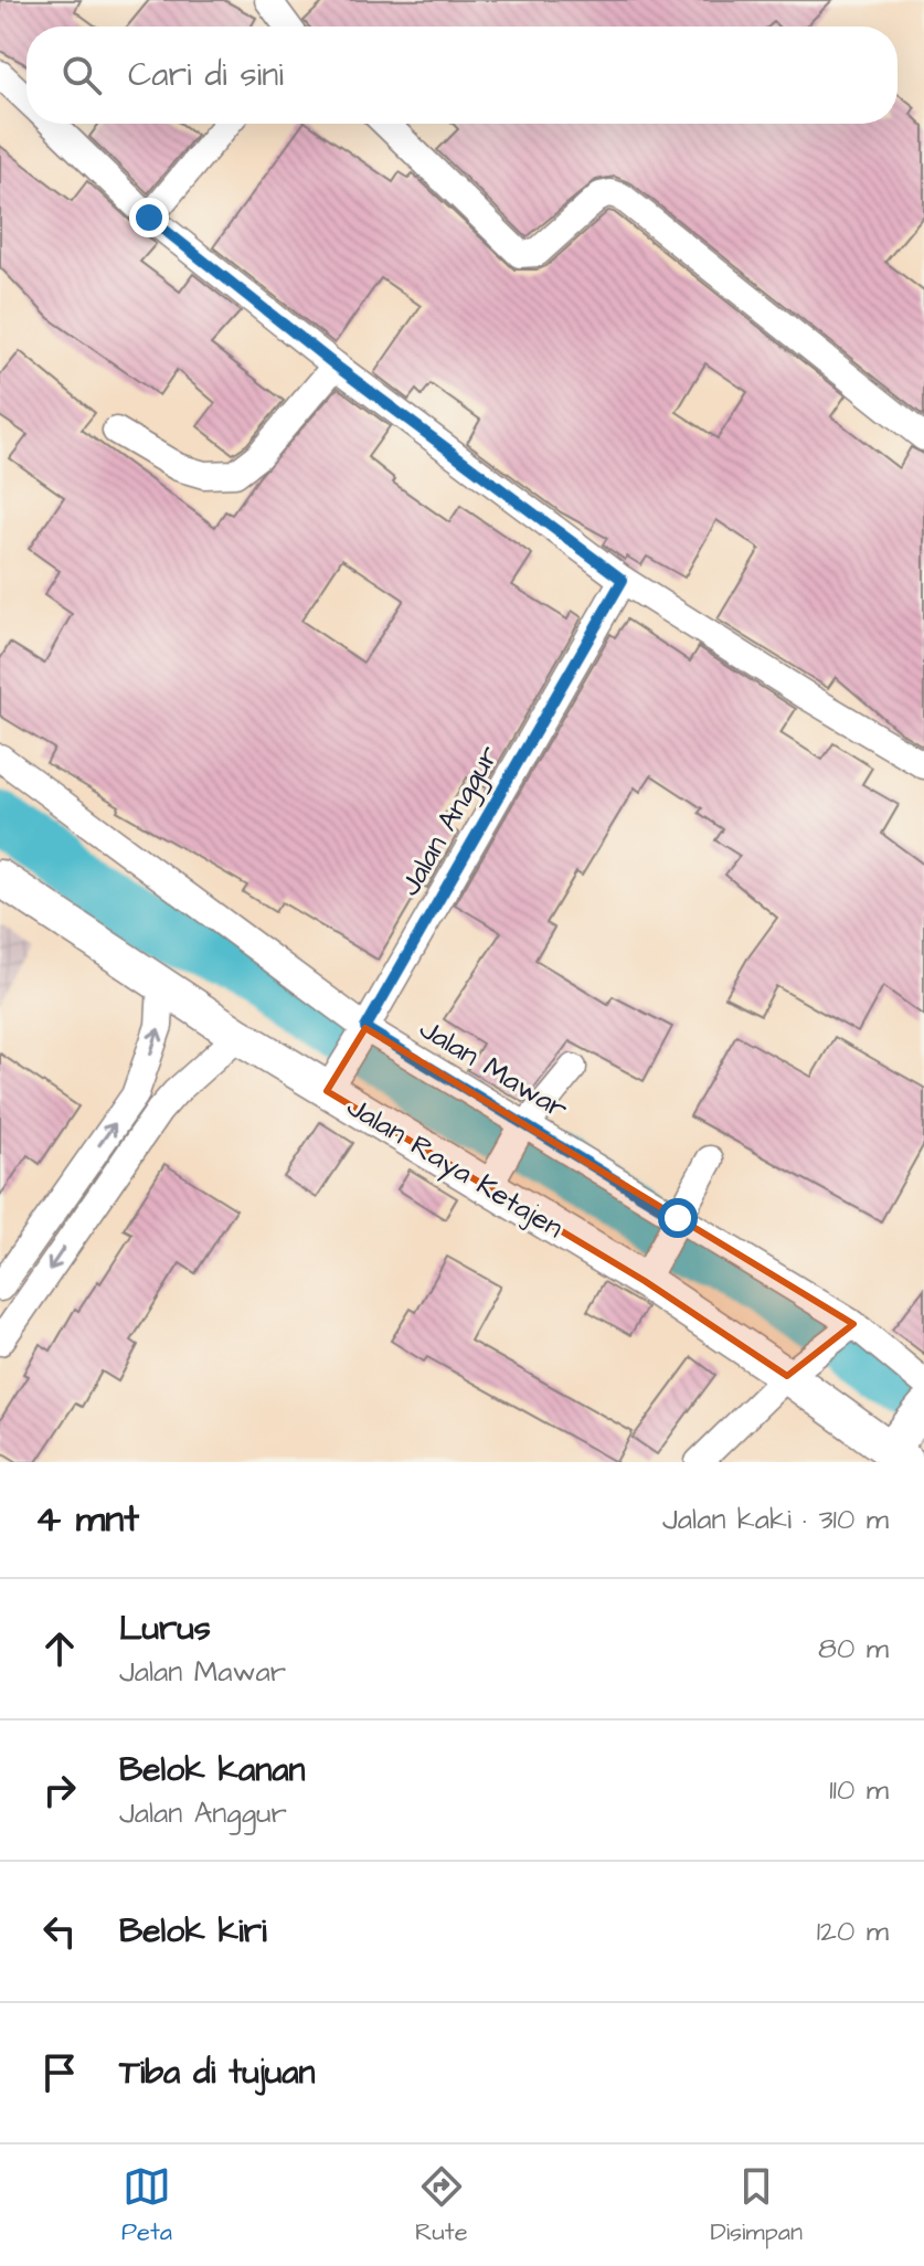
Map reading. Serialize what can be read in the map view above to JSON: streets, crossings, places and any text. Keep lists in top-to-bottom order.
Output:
{
  "streets": {
    "street": ["Jalan Anggur", "Jalan Mawar", "Jalan Raya Ketajen"]
  },
  "crossings": [
    ["Jalan Anggur", "Jalan Mawar"],
    ["Jalan Anggur", "Jalan Raya Ketajen"]
  ],
  "page": {
    "search": "Cari di sini",
    "heading": ["4 mnt", "Jalan kaki · 310 m"],
    "list": [
      ["Lurus", "Jalan Mawar", "80 m"],
      ["Belok kanan", "Jalan Anggur", "110 m"],
      ["Belok kiri", "120 m"],
      "Tiba di tujuan"
    ],
    "nav": ["Peta", "Rute", "Disimpan"]
  }
}
